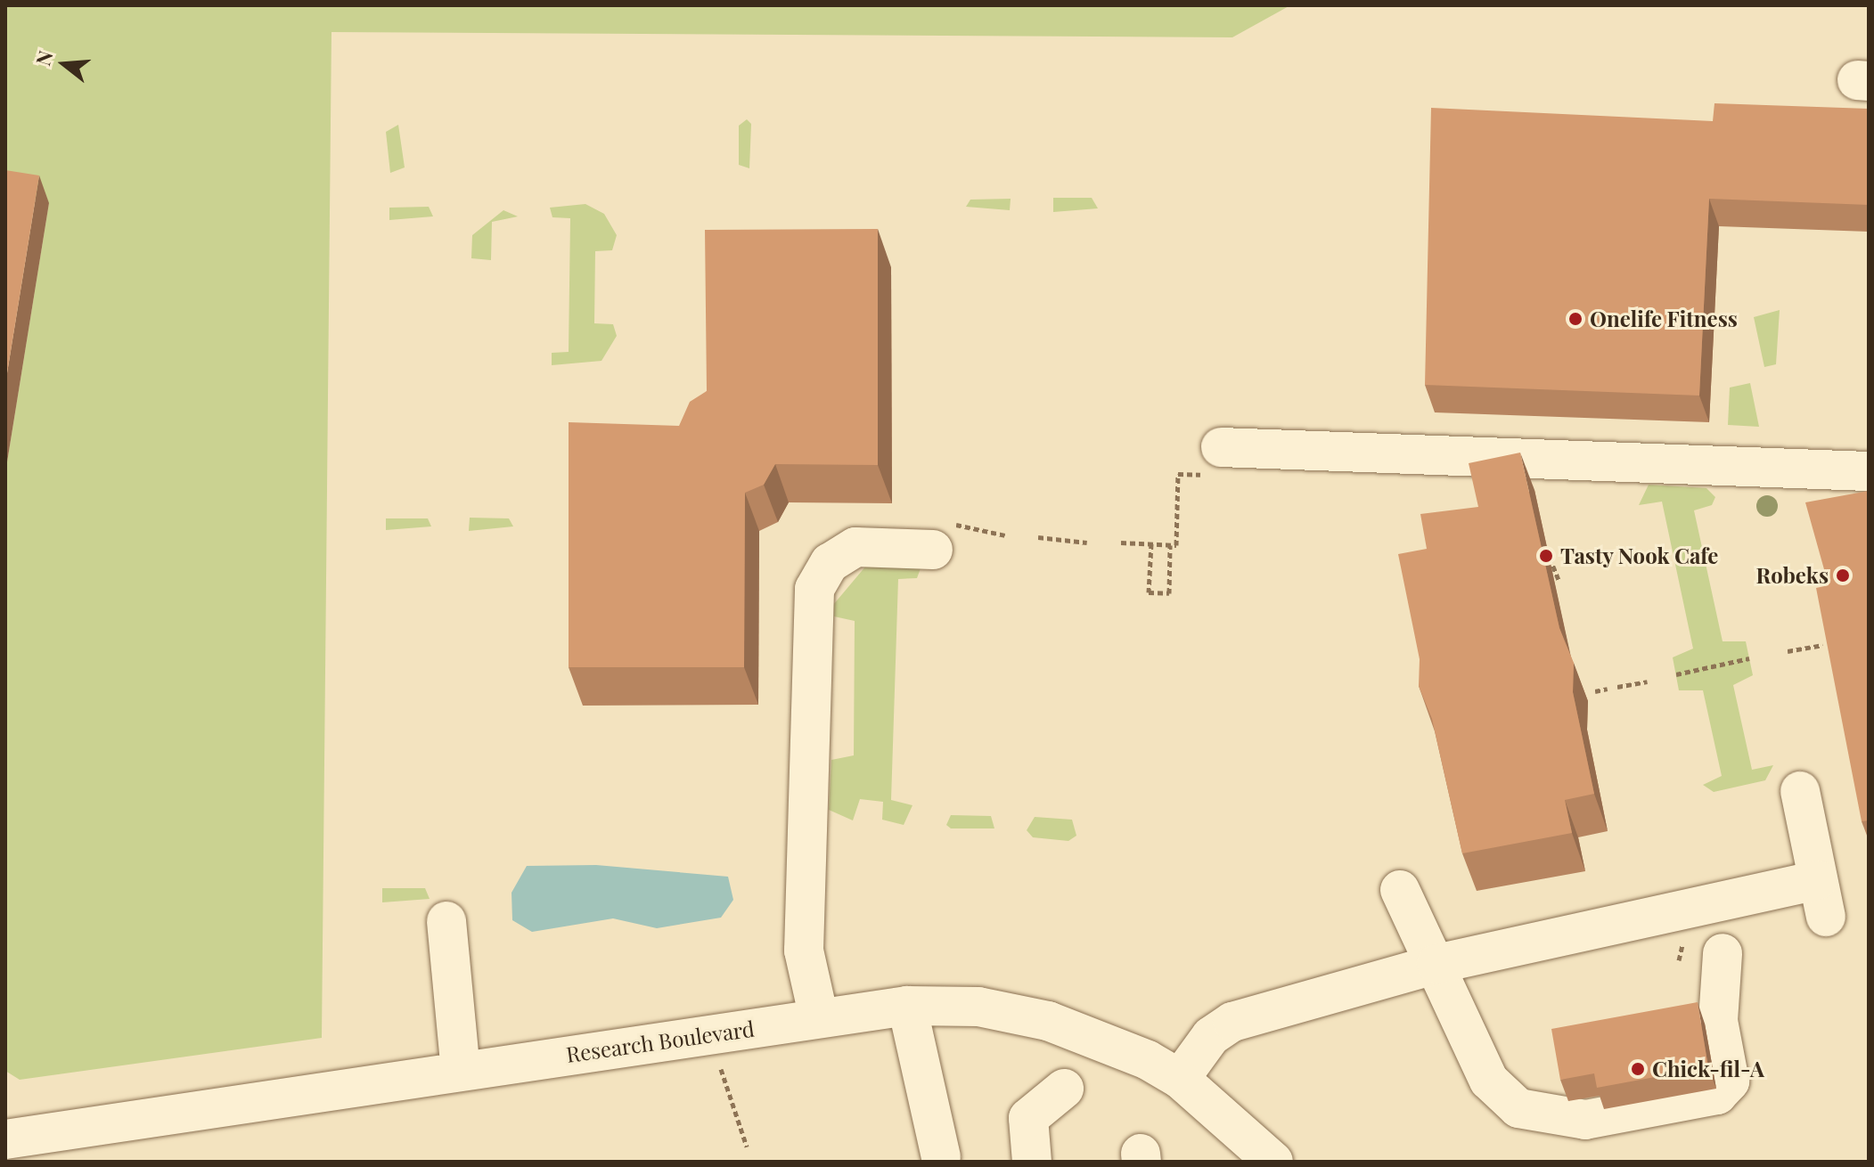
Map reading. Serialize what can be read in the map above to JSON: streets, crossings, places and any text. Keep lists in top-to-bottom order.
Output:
{
  "streets": {
    "street": ["Research Boulevard"]
  },
  "places": [
    "Onelife Fitness",
    "Tasty Nook Cafe",
    "Robeks",
    "Chick-fil-A"
  ],
  "north": "left"
}
